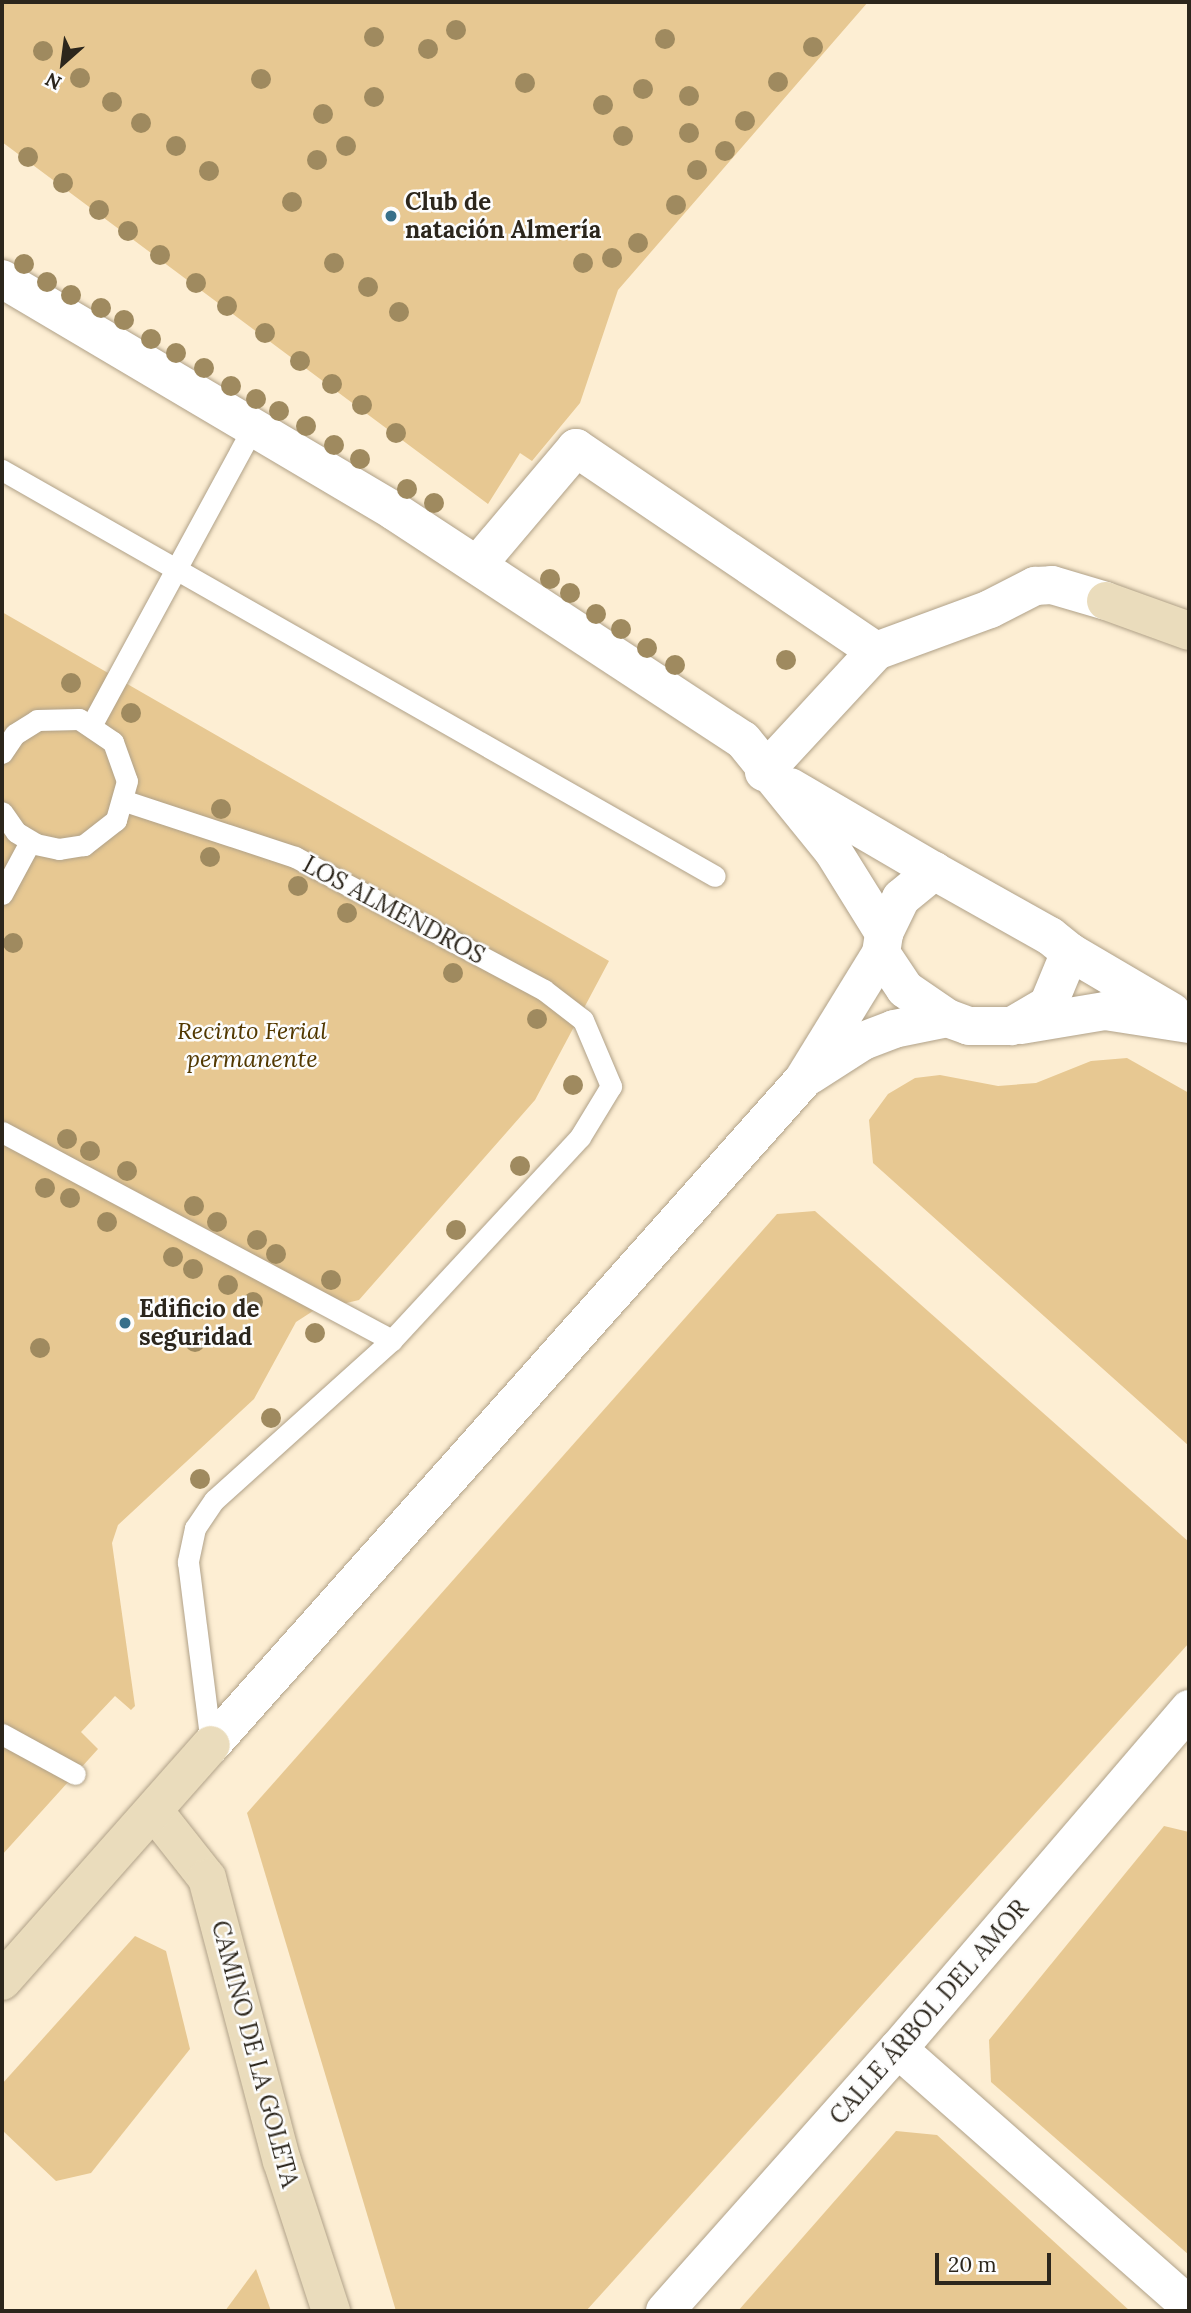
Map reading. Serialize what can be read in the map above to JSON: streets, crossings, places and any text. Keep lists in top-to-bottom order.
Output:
{
  "streets": {
    "street": ["CALLE ÁRBOL DEL AMOR", "CAMINO DE LA GOLETA"],
    "lane": ["LOS ALMENDROS"]
  },
  "parks": ["Recinto Ferial permanente"],
  "places": ["Club de natación Almería", "Edificio de seguridad"],
  "scale_bar": "20 m",
  "north": "bottom left"
}
